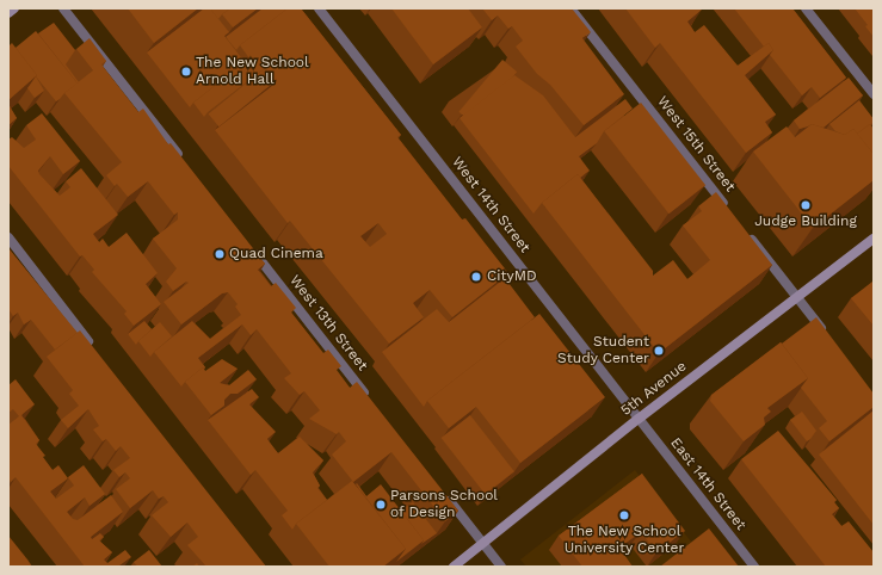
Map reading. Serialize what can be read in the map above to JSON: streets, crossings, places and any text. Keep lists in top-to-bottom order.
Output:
{
  "streets": {
    "main road": ["5th Avenue"],
    "street": [
      "West 15th Street",
      "West 14th Street",
      "West 13th Street",
      "East 14th Street"
    ]
  },
  "crossings": [
    ["West 14th Street", "5th Avenue"],
    ["West 14th Street", "East 14th Street"],
    ["5th Avenue", "East 14th Street"]
  ],
  "places": [
    "The New School Arnold Hall",
    "Judge Building",
    "Quad Cinema",
    "CityMD",
    "Student Study Center",
    "Parsons School of Design",
    "The New School University Center"
  ]
}
